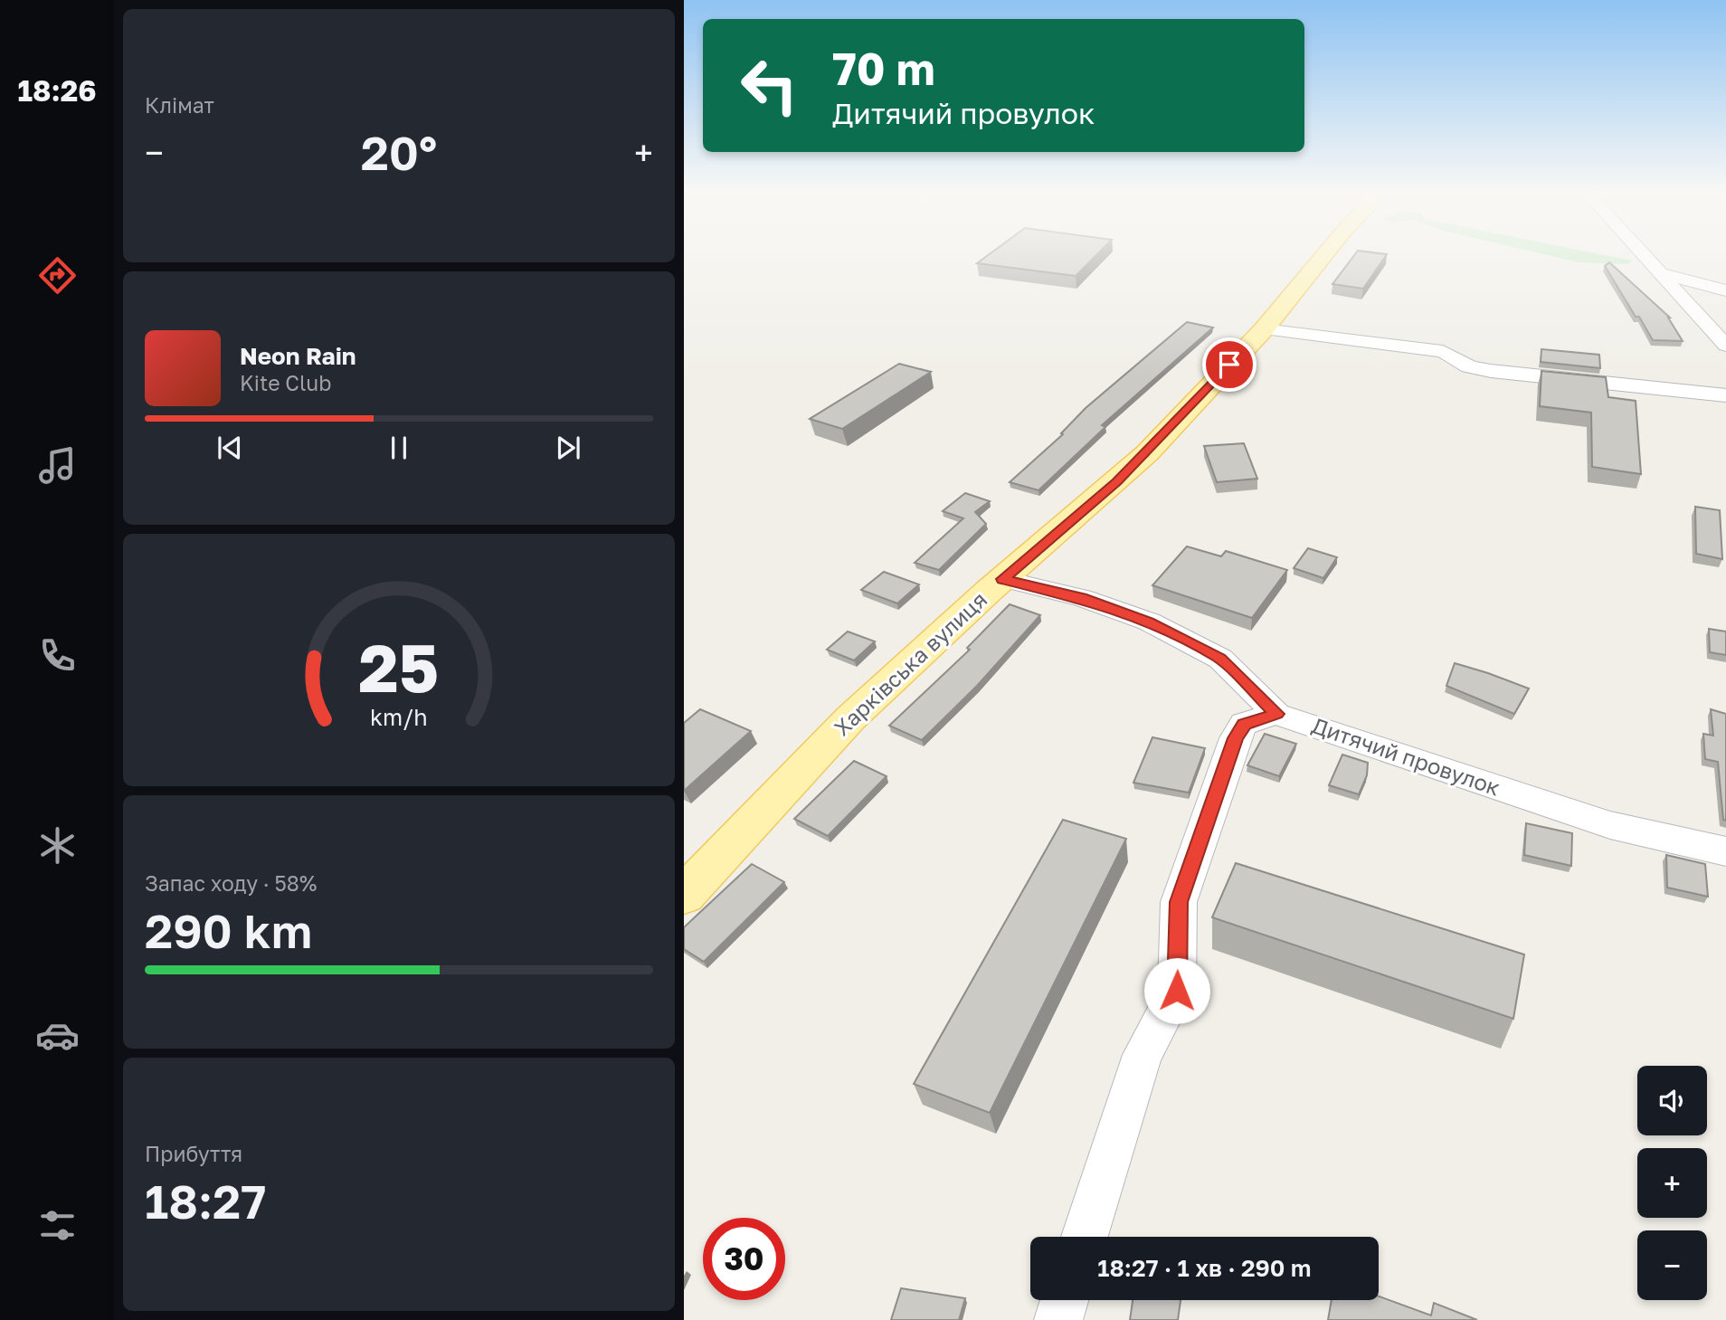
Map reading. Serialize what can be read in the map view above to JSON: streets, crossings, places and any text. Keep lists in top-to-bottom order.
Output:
{
  "streets": {
    "main road": ["Харківська вулиця"],
    "street": ["Дитячий провулок"]
  },
  "crossings": [
    ["Харківська вулиця", "Дитячий провулок"]
  ],
  "page": {
    "tabs": "18:26",
    "tile": [
      "Клімат",
      ["Запас ходу · 58%", "290 km"],
      ["Прибуття", "18:27"]
    ],
    "turn": ["70 m", "Дитячий провулок"],
    "heat": ["−", "20°", "+"],
    "song": ["Neon Rain", "Kite Club"],
    "map_buttons": ["+", "−"],
    "limit": "30",
    "trip": "18:27 · 1 хв · 290 m",
    "gauge": ["25", "km/h"]
  }
}
